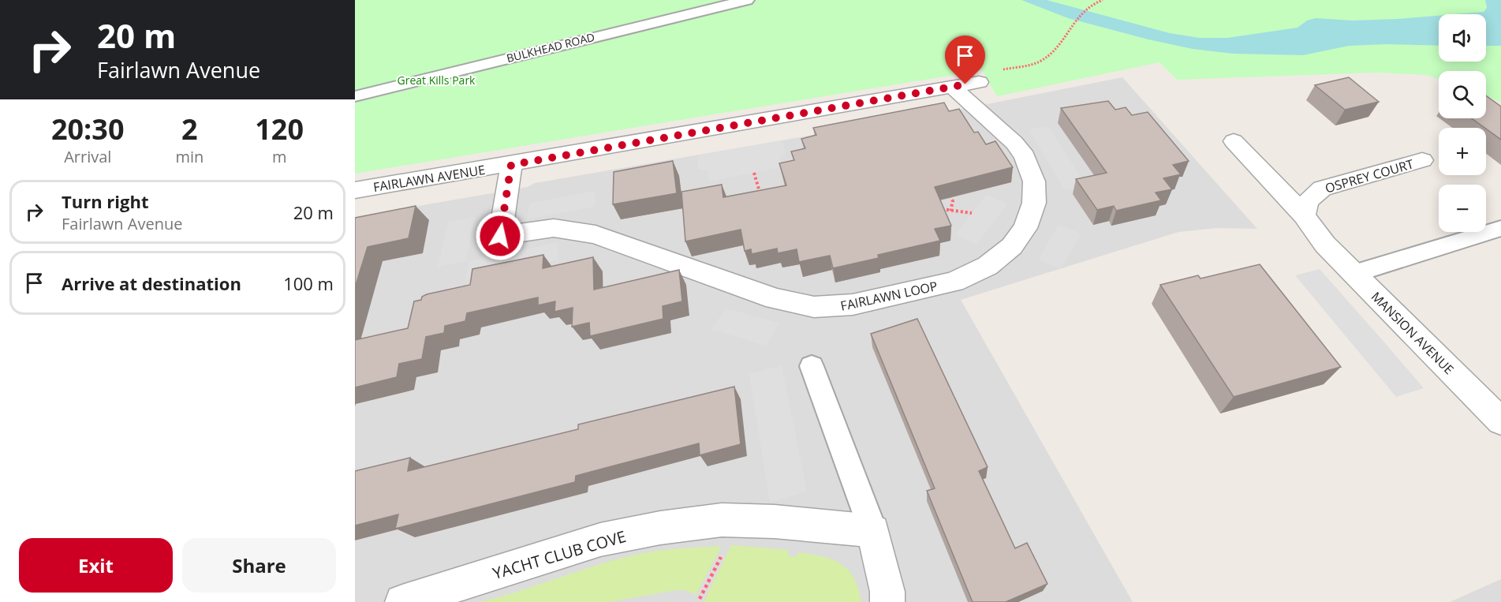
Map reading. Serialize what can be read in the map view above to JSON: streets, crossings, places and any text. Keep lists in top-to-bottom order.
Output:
{
  "streets": {
    "street": [
      "OSPREY COURT",
      "FAIRLAWN AVENUE",
      "FAIRLAWN LOOP",
      "MANSION AVENUE",
      "YACHT CLUB COVE"
    ],
    "lane": ["BULKHEAD ROAD"]
  },
  "crossings": [
    ["OSPREY COURT", "MANSION AVENUE"],
    ["FAIRLAWN AVENUE", "FAIRLAWN LOOP"]
  ],
  "parks": ["Great Kills Park"],
  "page": {
    "turn": ["20 m", "Fairlawn Avenue"],
    "map_buttons": ["+", "−"],
    "eta": [
      "20:30",
      "Arrival",
      "2",
      "min",
      "120",
      "m"
    ],
    "list": [
      {
        "name": "Turn right",
        "note": "Fairlawn Avenue",
        "value": "20 m"
      },
      {
        "name": "Arrive at destination",
        "value": "100 m"
      }
    ],
    "buttons": ["Exit", "Share"]
  }
}
